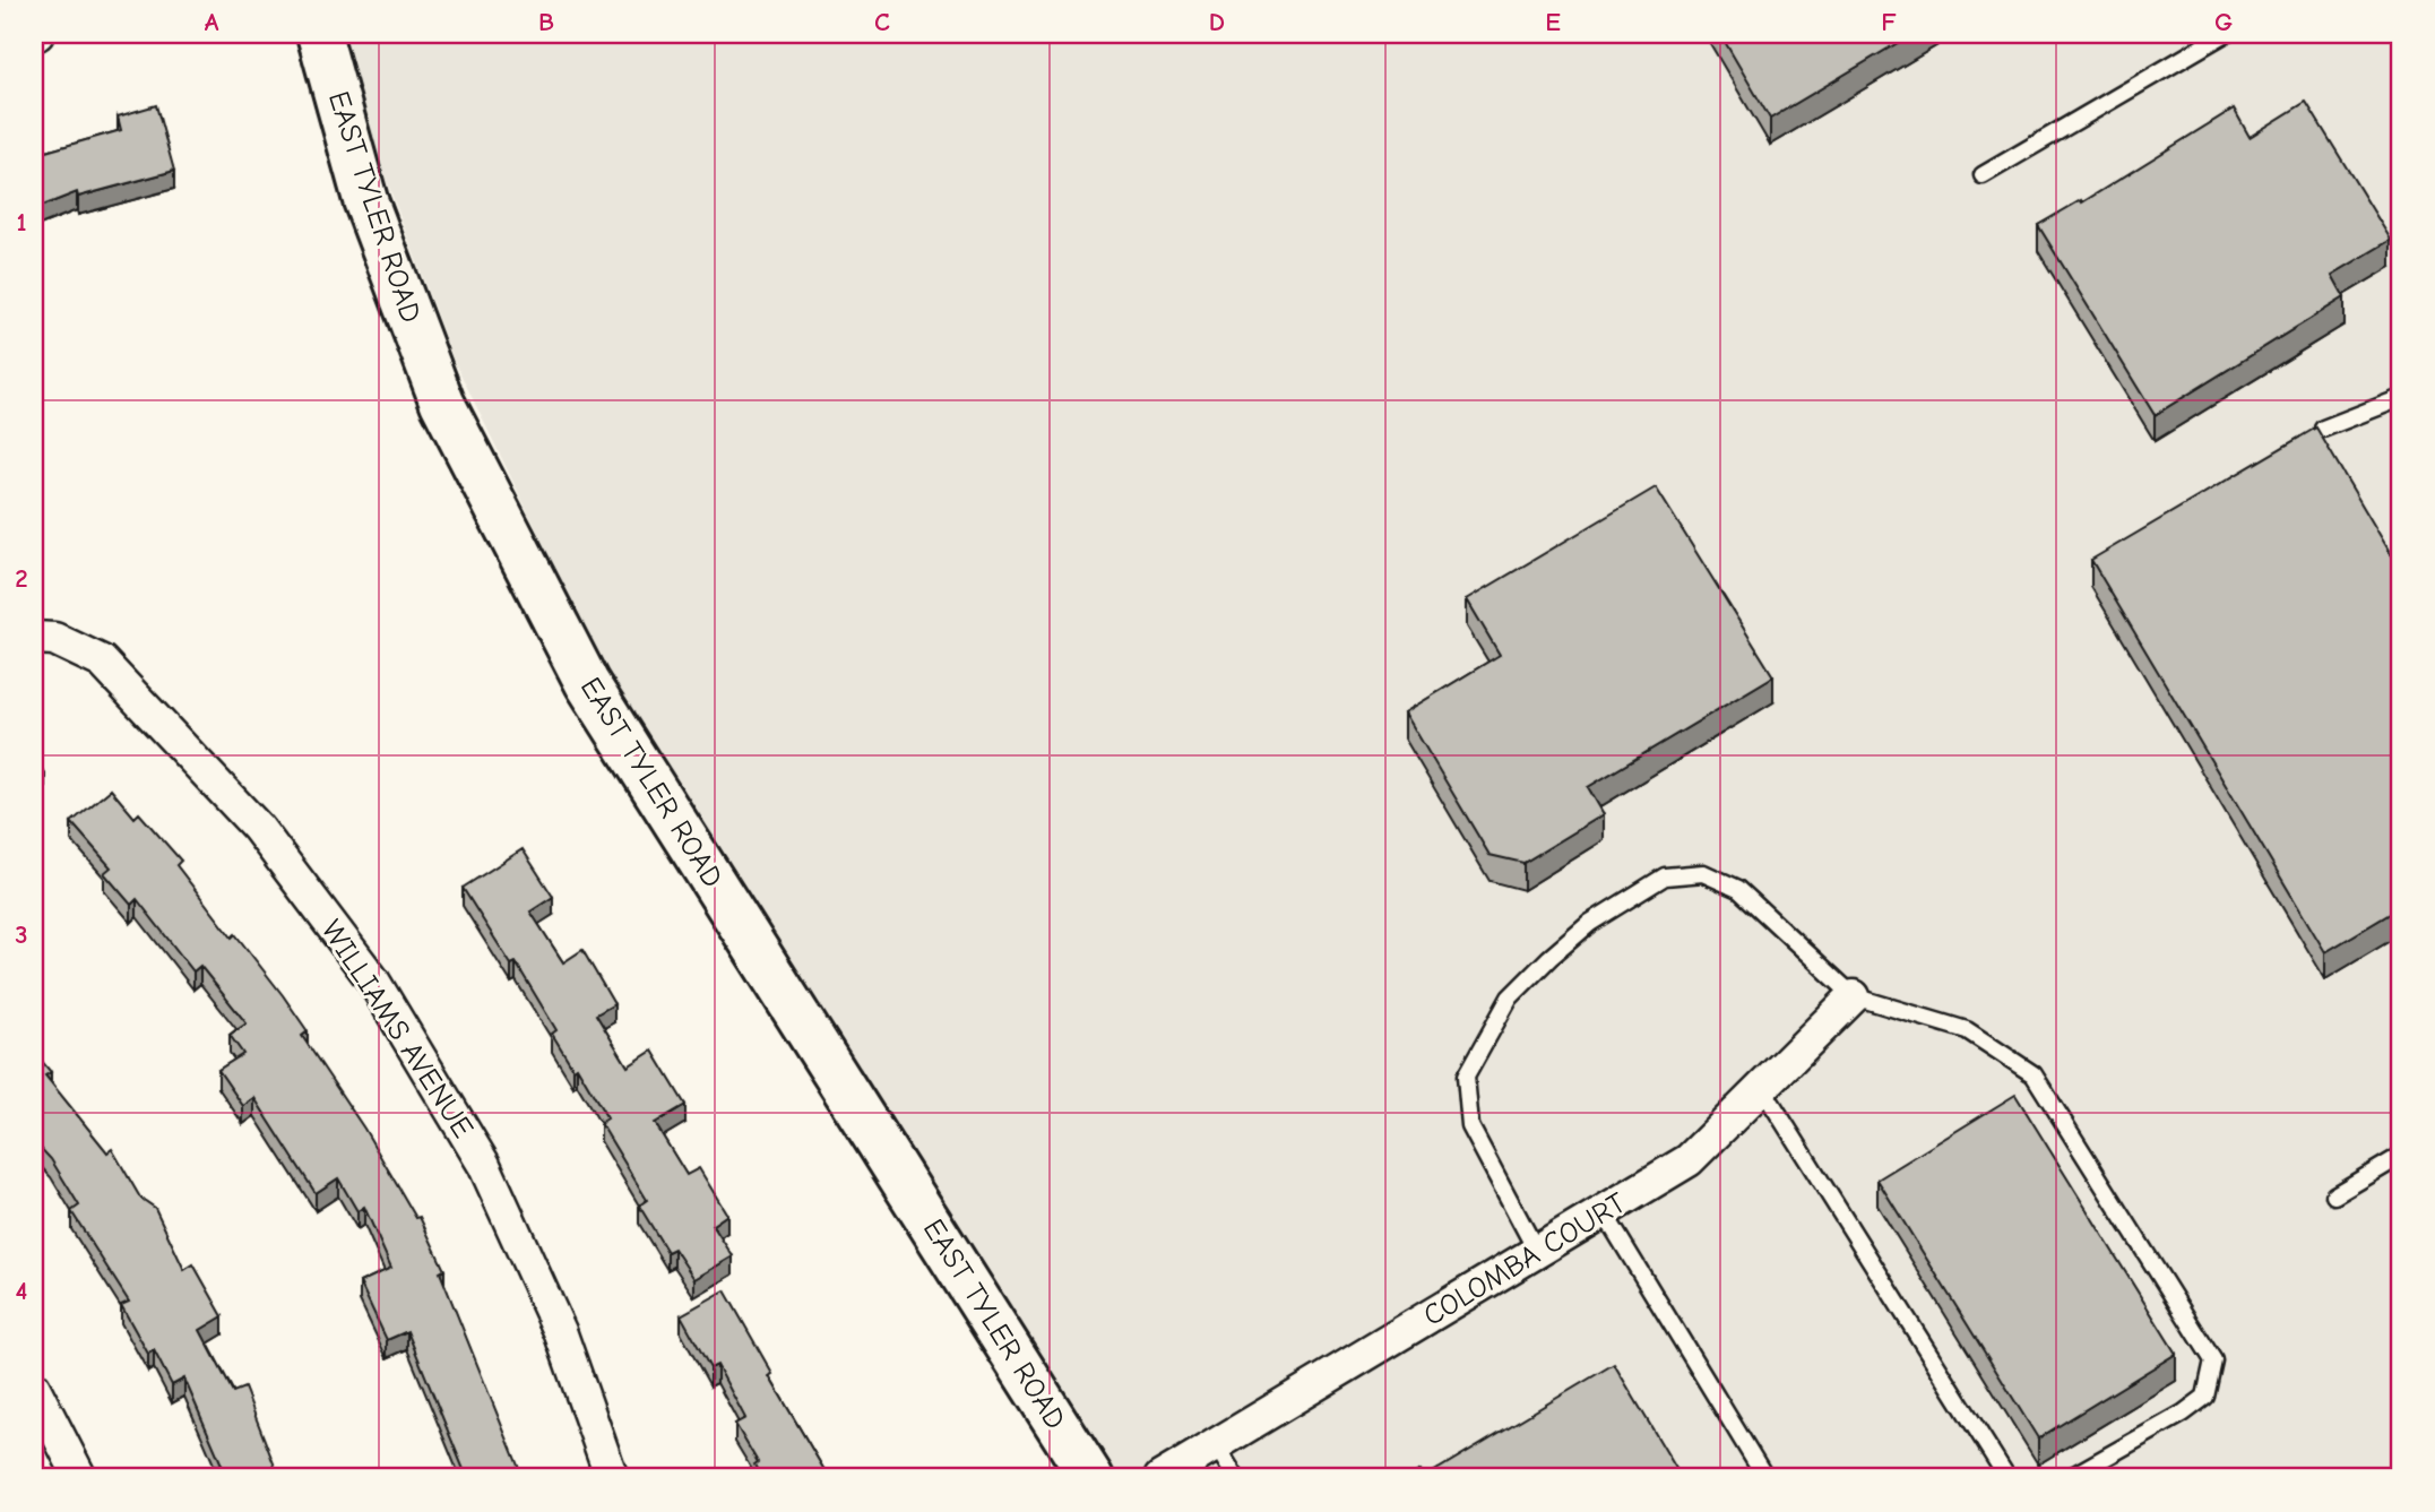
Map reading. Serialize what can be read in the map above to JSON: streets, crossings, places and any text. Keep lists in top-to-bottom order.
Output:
{
  "streets": {
    "street": ["EAST TYLER ROAD", "WILLIAMS AVENUE", "COLOMBA COURT"]
  },
  "grid": {
    "columns": [
      "A",
      "B",
      "C",
      "D",
      "E",
      "F",
      "G"
    ],
    "rows": [
      "1",
      "2",
      "3",
      "4"
    ]
  }
}
